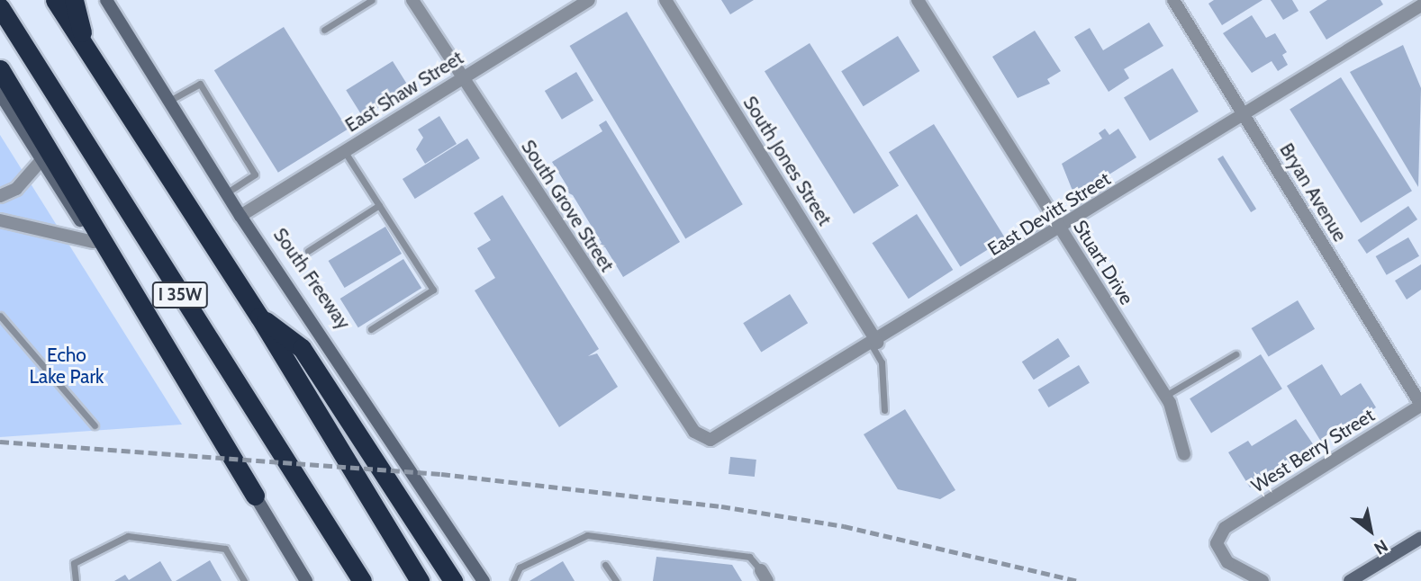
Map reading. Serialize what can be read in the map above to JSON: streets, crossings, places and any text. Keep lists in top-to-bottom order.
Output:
{
  "streets": {
    "highway": ["I 35W"],
    "main road": ["South Freeway"],
    "street": [
      "East Shaw Street",
      "South Jones Street",
      "Bryan Avenue",
      "South Grove Street",
      "East Devitt Street",
      "Stuart Drive",
      "West Berry Street"
    ]
  },
  "crossings": [
    ["East Shaw Street", "South Grove Street"],
    ["East Shaw Street", "South Freeway"],
    ["South Jones Street", "East Devitt Street"],
    ["Bryan Avenue", "East Devitt Street"],
    ["Bryan Avenue", "West Berry Street"],
    ["South Grove Street", "East Devitt Street"],
    ["East Devitt Street", "Stuart Drive"]
  ],
  "parks": ["Echo Lake Park"],
  "north": "bottom right"
}
